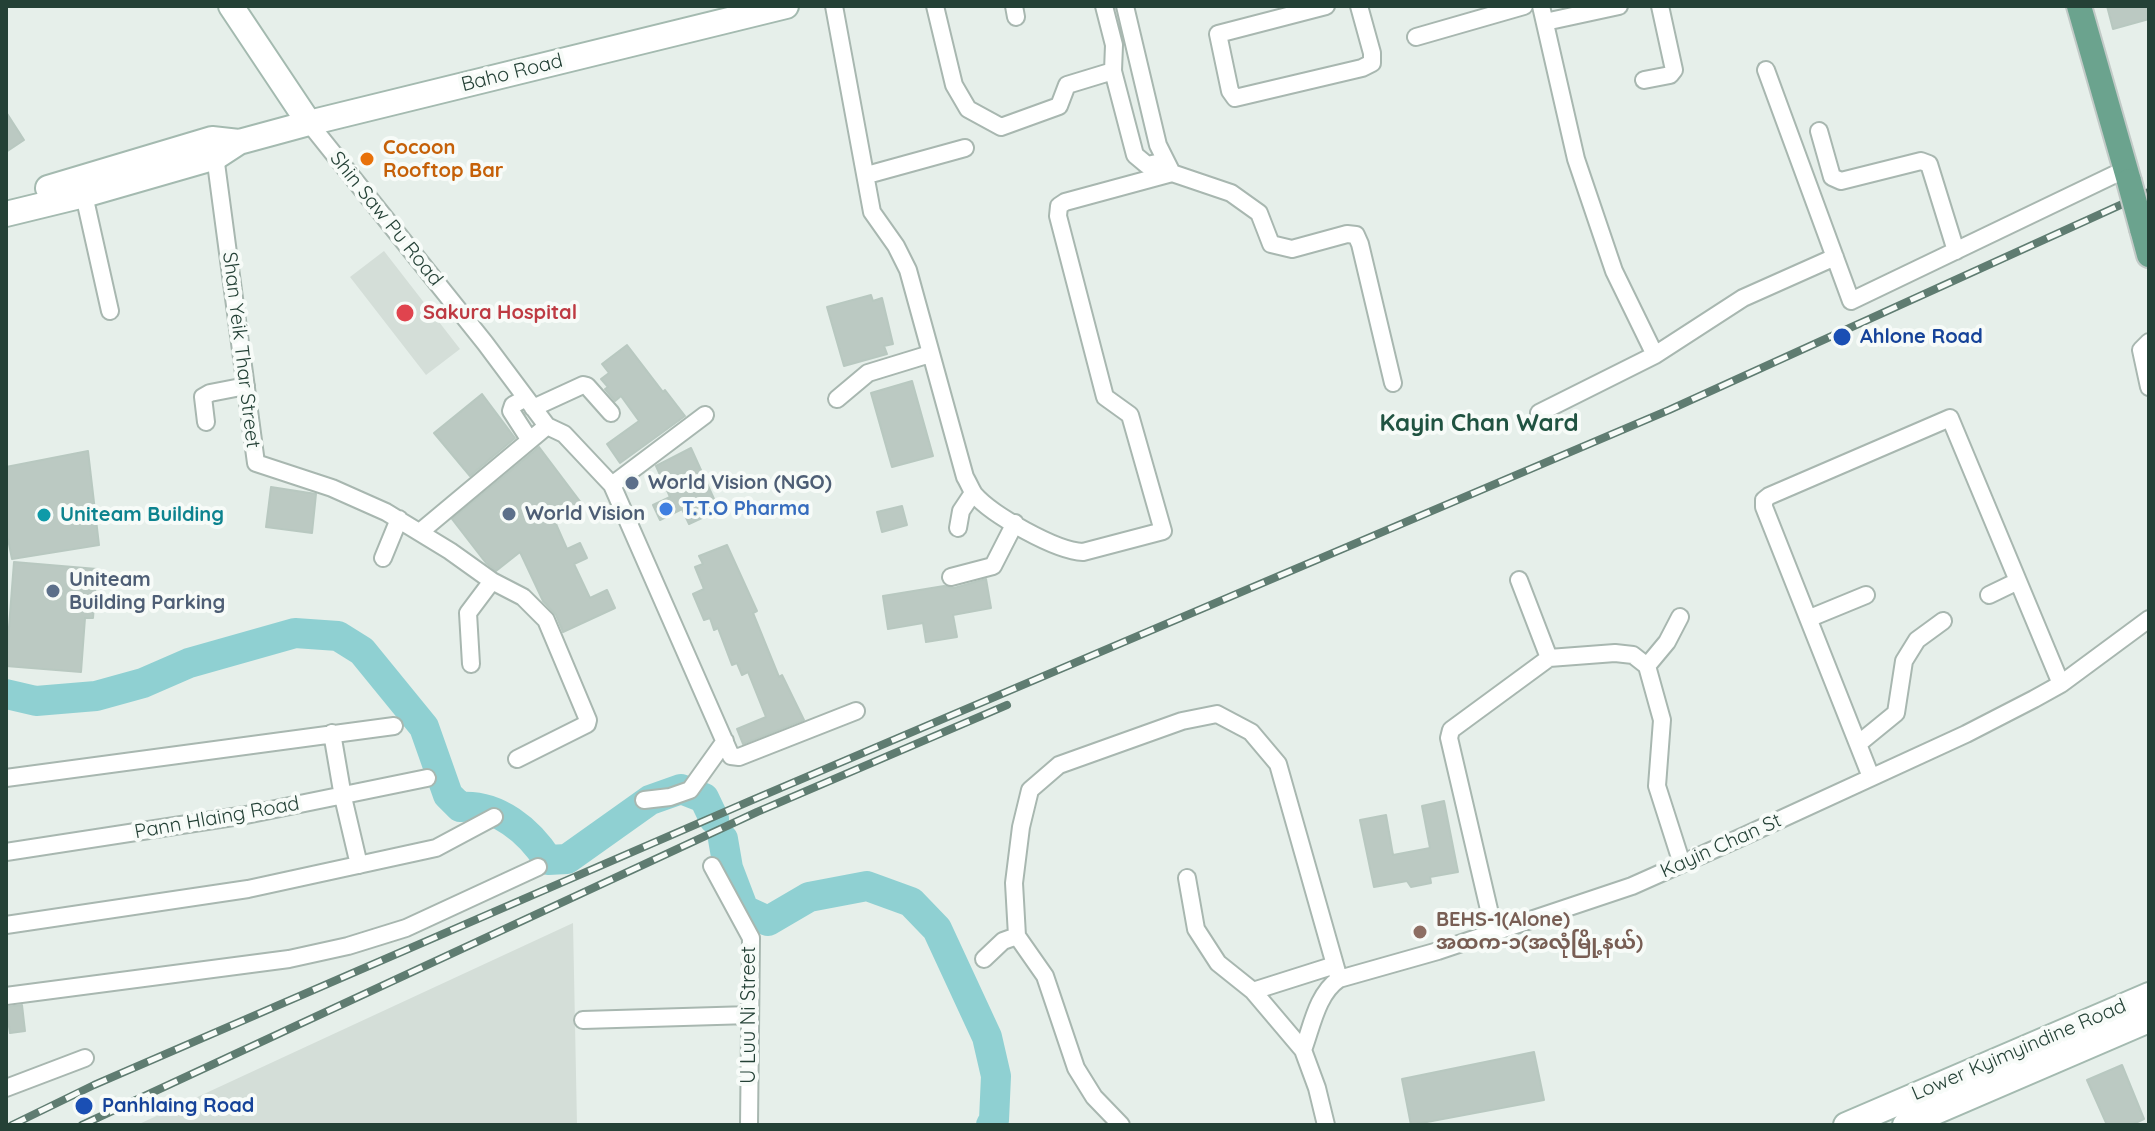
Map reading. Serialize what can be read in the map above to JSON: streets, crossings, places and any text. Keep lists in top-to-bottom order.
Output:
{
  "streets": {
    "main road": ["Baho Road", "Shin Saw Pu Road", "Lower Kyimyindine Road"],
    "street": [
      "Shan Yeik Thar Street",
      "Pann Hlaing Road",
      "Kayin Chan St",
      "U Luu Ni Street"
    ]
  },
  "crossings": [
    ["Baho Road", "Shin Saw Pu Road"],
    ["Baho Road", "Shan Yeik Thar Street"]
  ],
  "districts": ["Kayin Chan Ward"],
  "places": [
    "Cocoon Rooftop Bar",
    "Sakura Hospital",
    "Ahlone Road",
    "World Vision (NGO)",
    "T.T.O Pharma",
    "World Vision",
    "Uniteam Building",
    "Uniteam Building Parking",
    "BEHS-1(Alone) အထက-၁(အလုံမြို့နယ်)",
    "Panhlaing Road"
  ]
}
